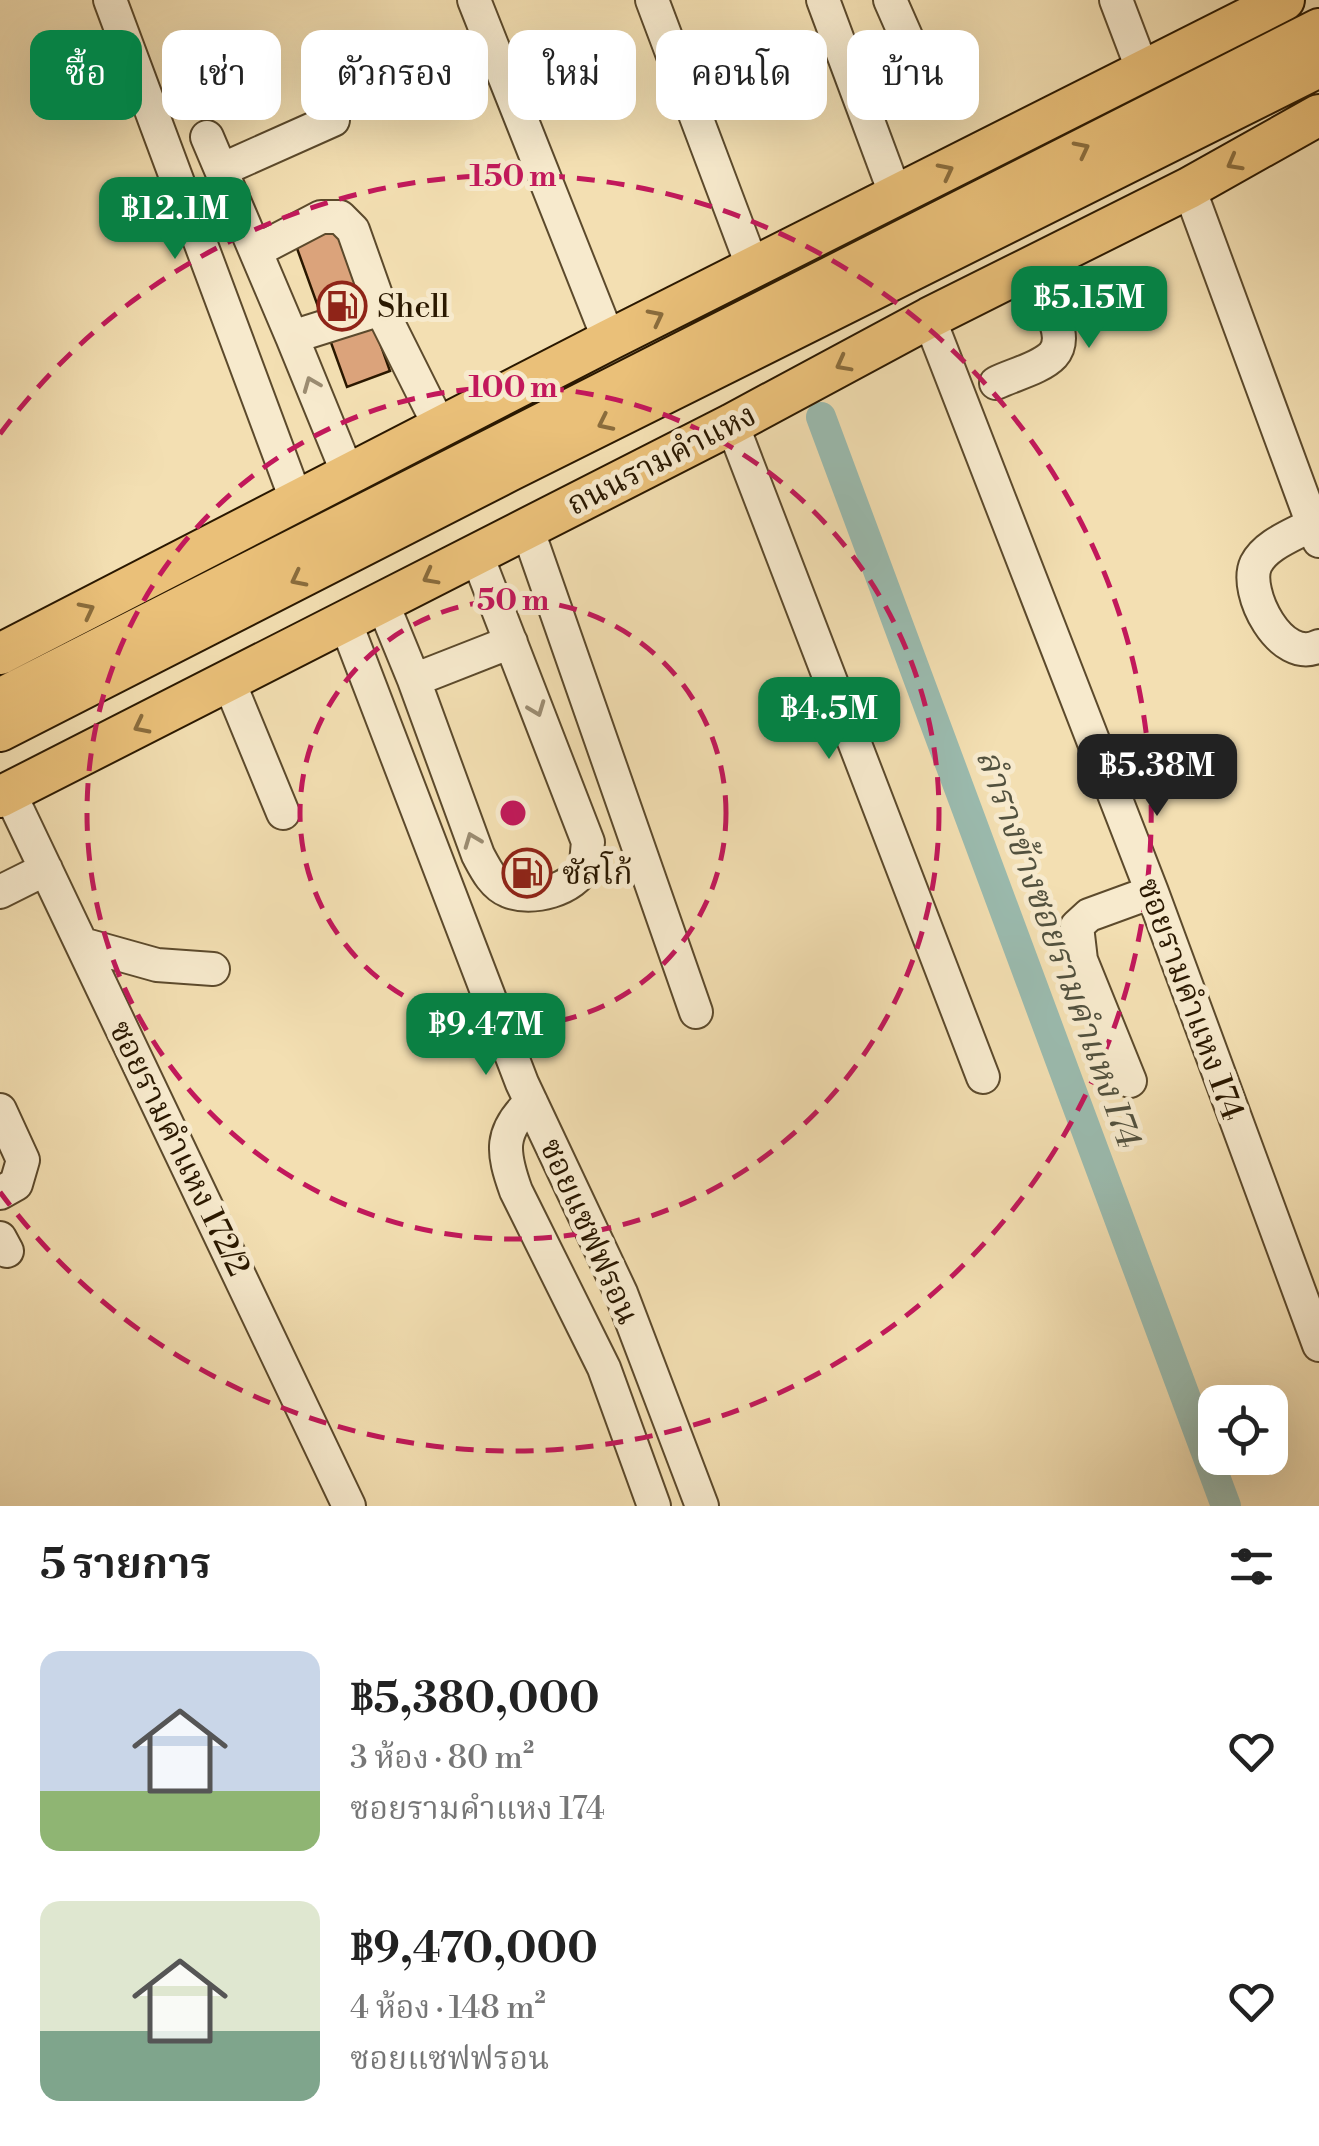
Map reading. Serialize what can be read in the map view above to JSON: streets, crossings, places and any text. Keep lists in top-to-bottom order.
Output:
{
  "streets": {
    "main road": ["ถนนรามคำแหง"],
    "street": ["ซอยรามคำแหง 174", "ซอยรามคำแหง 172/2", "ซอยแซฟฟรอน"]
  },
  "crossings": [
    ["ถนนรามคำแหง", "ซอยรามคำแหง 174"],
    ["ถนนรามคำแหง", "ซอยรามคำแหง 172/2"],
    ["ถนนรามคำแหง", "ซอยแซฟฟรอน"]
  ],
  "water": ["ลำรางข้างซอยรามคำแหง 174"],
  "places": {
    "fuel station": ["Shell", "ซัสโก้"]
  },
  "page": {
    "chip": [
      "ซื้อ",
      "เช่า",
      "ตัวกรอง",
      "ใหม่",
      "คอนโด",
      "บ้าน"
    ],
    "price": [
      "฿12.1M",
      "฿5.15M",
      "฿4.5M",
      "฿5.38M",
      "฿9.47M"
    ],
    "heading": "5 รายการ",
    "list": [
      {
        "name": "฿5,380,000",
        "note": "3 ห้อง · 80 m² · ซอยรามคำแหง 174"
      },
      {
        "name": "฿9,470,000",
        "note": "4 ห้อง · 148 m² · ซอยแซฟฟรอน"
      }
    ]
  },
  "rings": ["150 m", "100 m", "50 m"]
}
